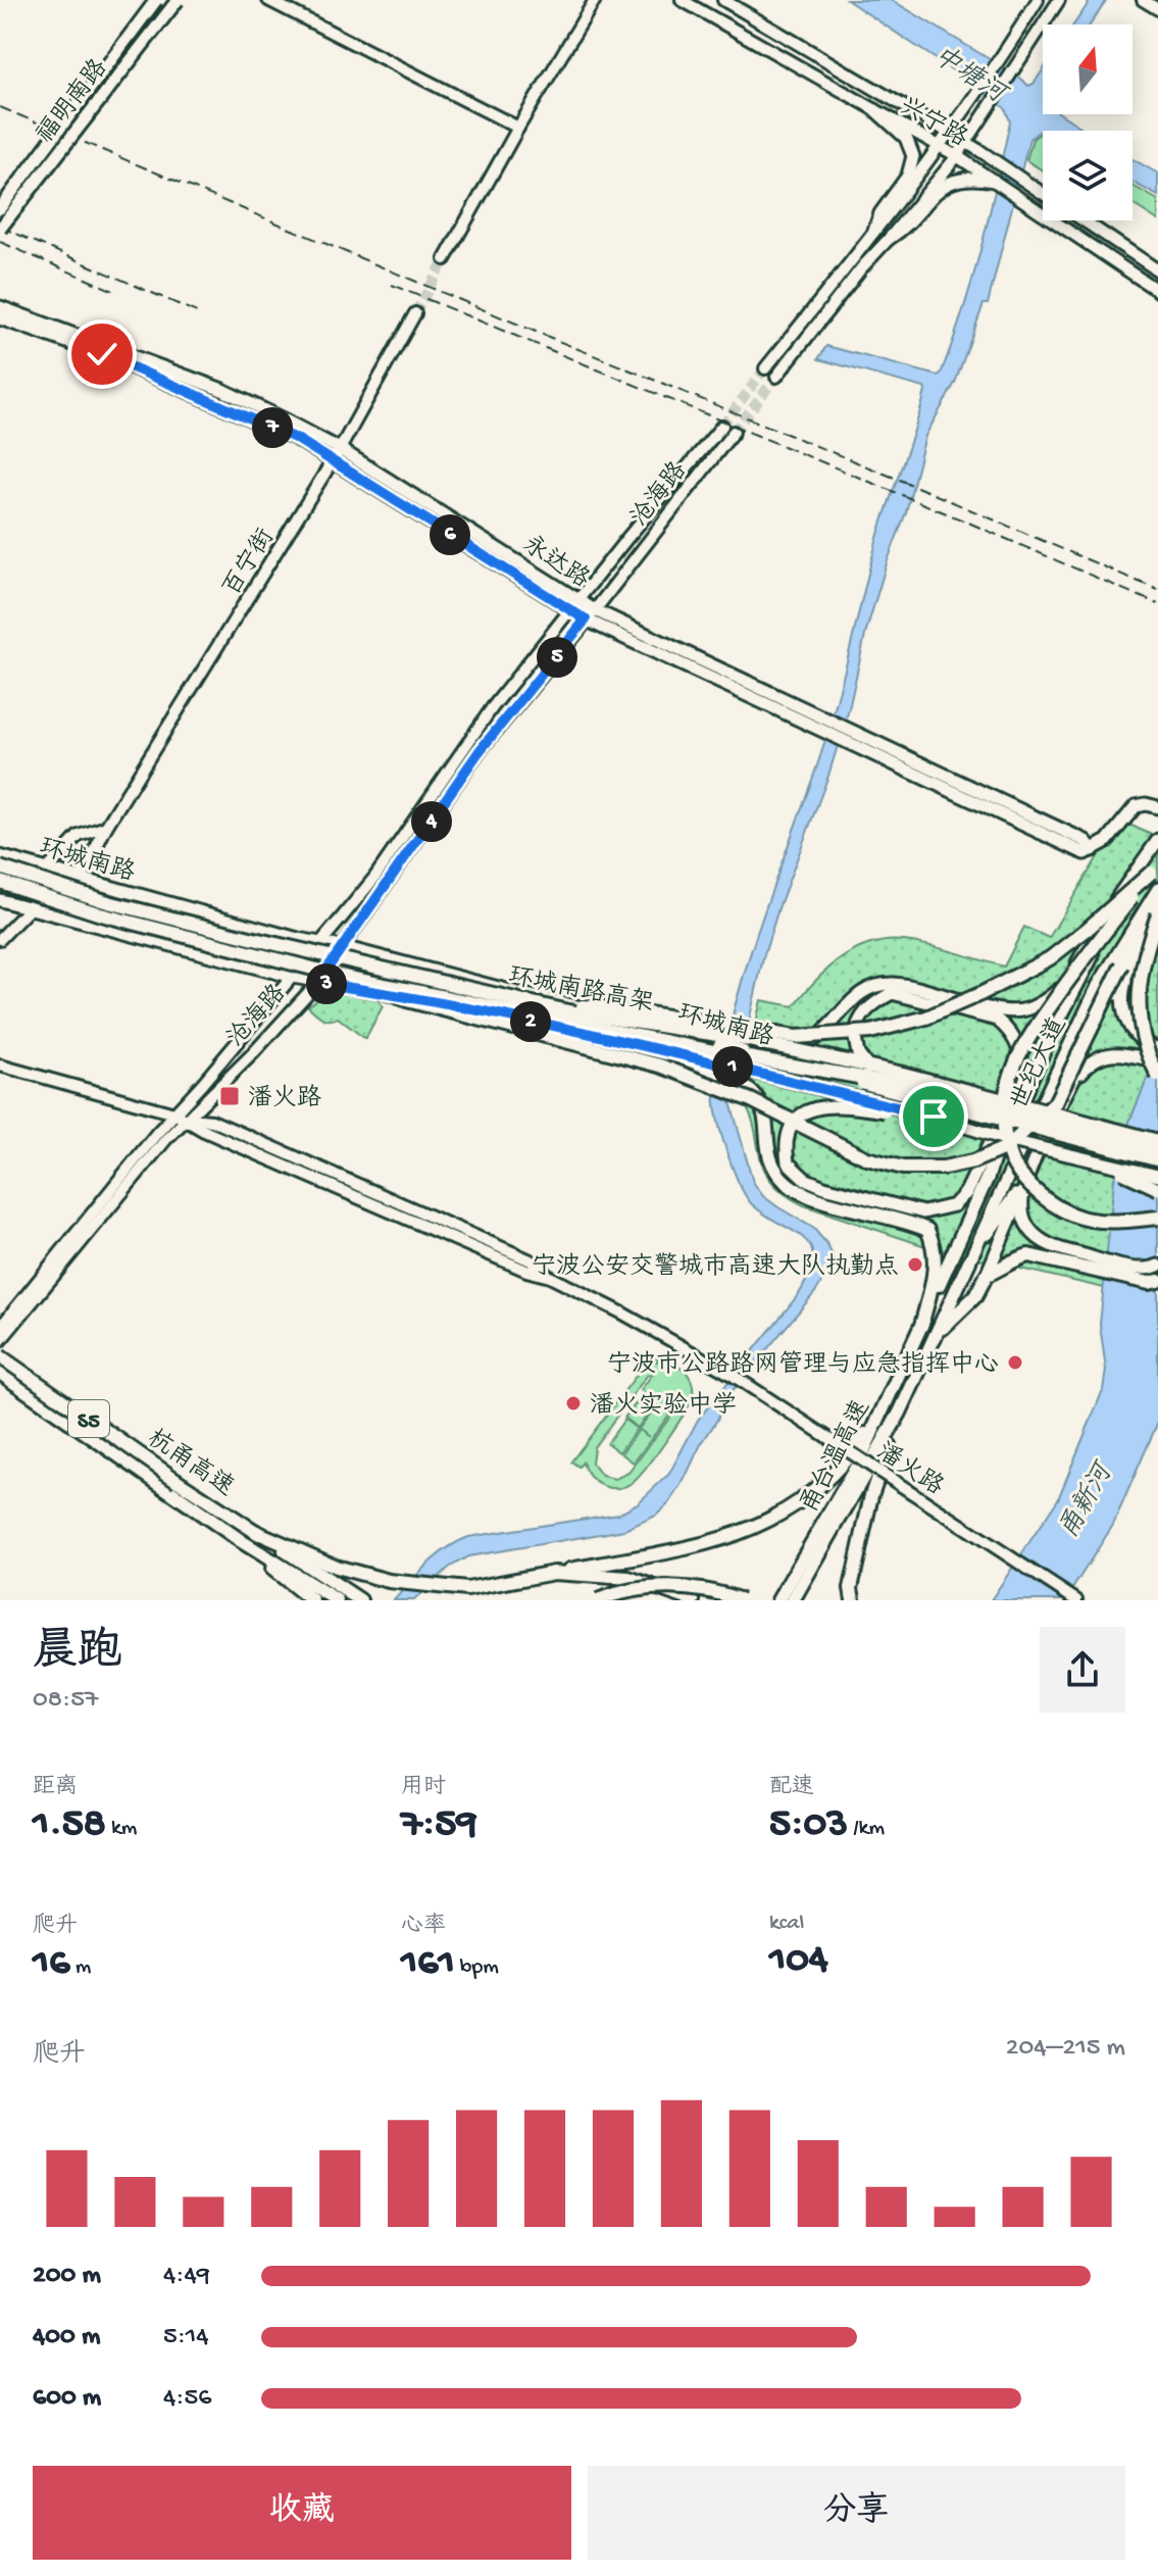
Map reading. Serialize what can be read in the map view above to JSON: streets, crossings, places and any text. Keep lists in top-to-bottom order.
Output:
{
  "streets": {
    "highway": [
      "环城南路高架",
      "S5",
      "甬台温高速",
      "杭甬高速"
    ],
    "main road": [
      "福明南路",
      "兴宁路",
      "沧海路",
      "永达路",
      "百宁街",
      "环城南路",
      "世纪大道",
      "潘火路"
    ]
  },
  "crossings": [
    ["沧海路", "永达路"],
    ["沧海路", "环城南路"],
    ["沧海路", "潘火路"],
    ["永达路", "百宁街"],
    ["百宁街", "环城南路"],
    ["环城南路", "环城南路高架"],
    ["世纪大道", "甬台温高速"]
  ],
  "water": ["中塘河", "甬新河"],
  "places": {
    "transit": ["潘火路"],
    "other": ["宁波公安交警城市高速大队执勤点", "宁波市公路路网管理与应急指挥中心", "潘火实验中学"]
  },
  "north": "top",
  "page": {
    "pins": [
      "7",
      "6",
      "5",
      "4",
      "3",
      "2",
      "1"
    ],
    "heading": ["晨跑", "08:57"],
    "stats": [
      ["距离", "1.58 km"],
      ["用时", "7:59"],
      ["配速", "5:03 /km"],
      ["爬升", "16 m"],
      ["心率", "161 bpm"],
      ["kcal", "104"]
    ],
    "chart": ["爬升", "204–215 m"],
    "list": [
      {
        "name": "200 m",
        "note": "4:49"
      },
      {
        "name": "400 m",
        "note": "5:14"
      },
      {
        "name": "600 m",
        "note": "4:56"
      }
    ],
    "buttons": ["收藏", "分享"]
  }
}
